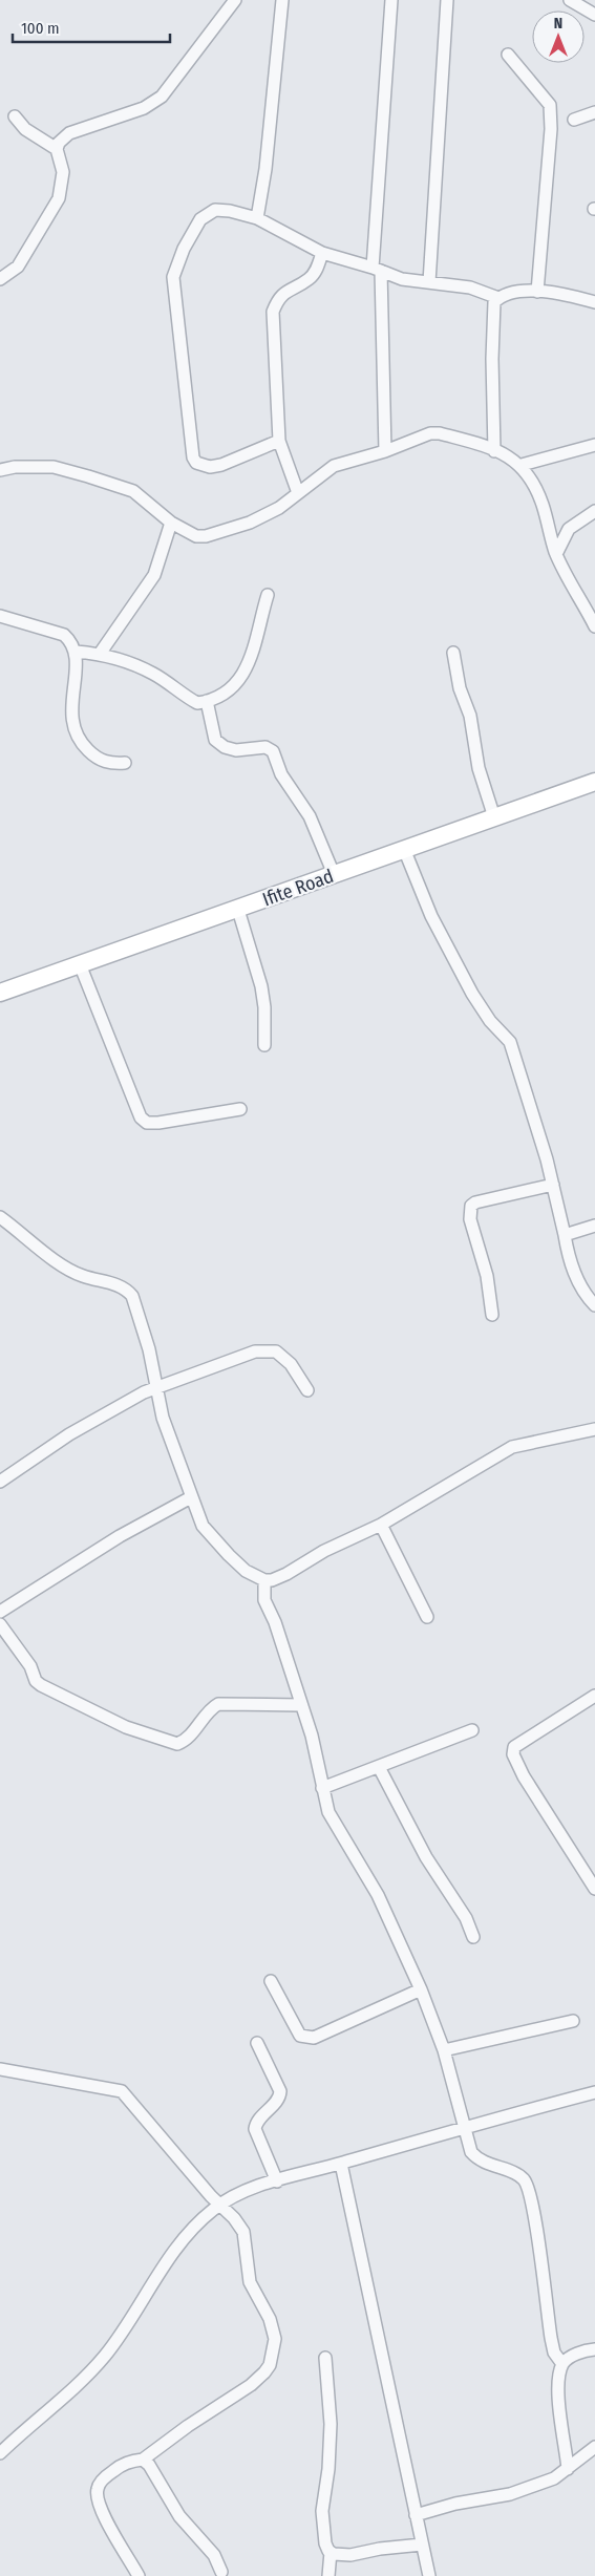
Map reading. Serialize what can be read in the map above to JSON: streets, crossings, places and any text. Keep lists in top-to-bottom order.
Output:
{
  "streets": {
    "street": ["Ifite Road"]
  },
  "scale_bar": "100 m",
  "north": "top"
}
